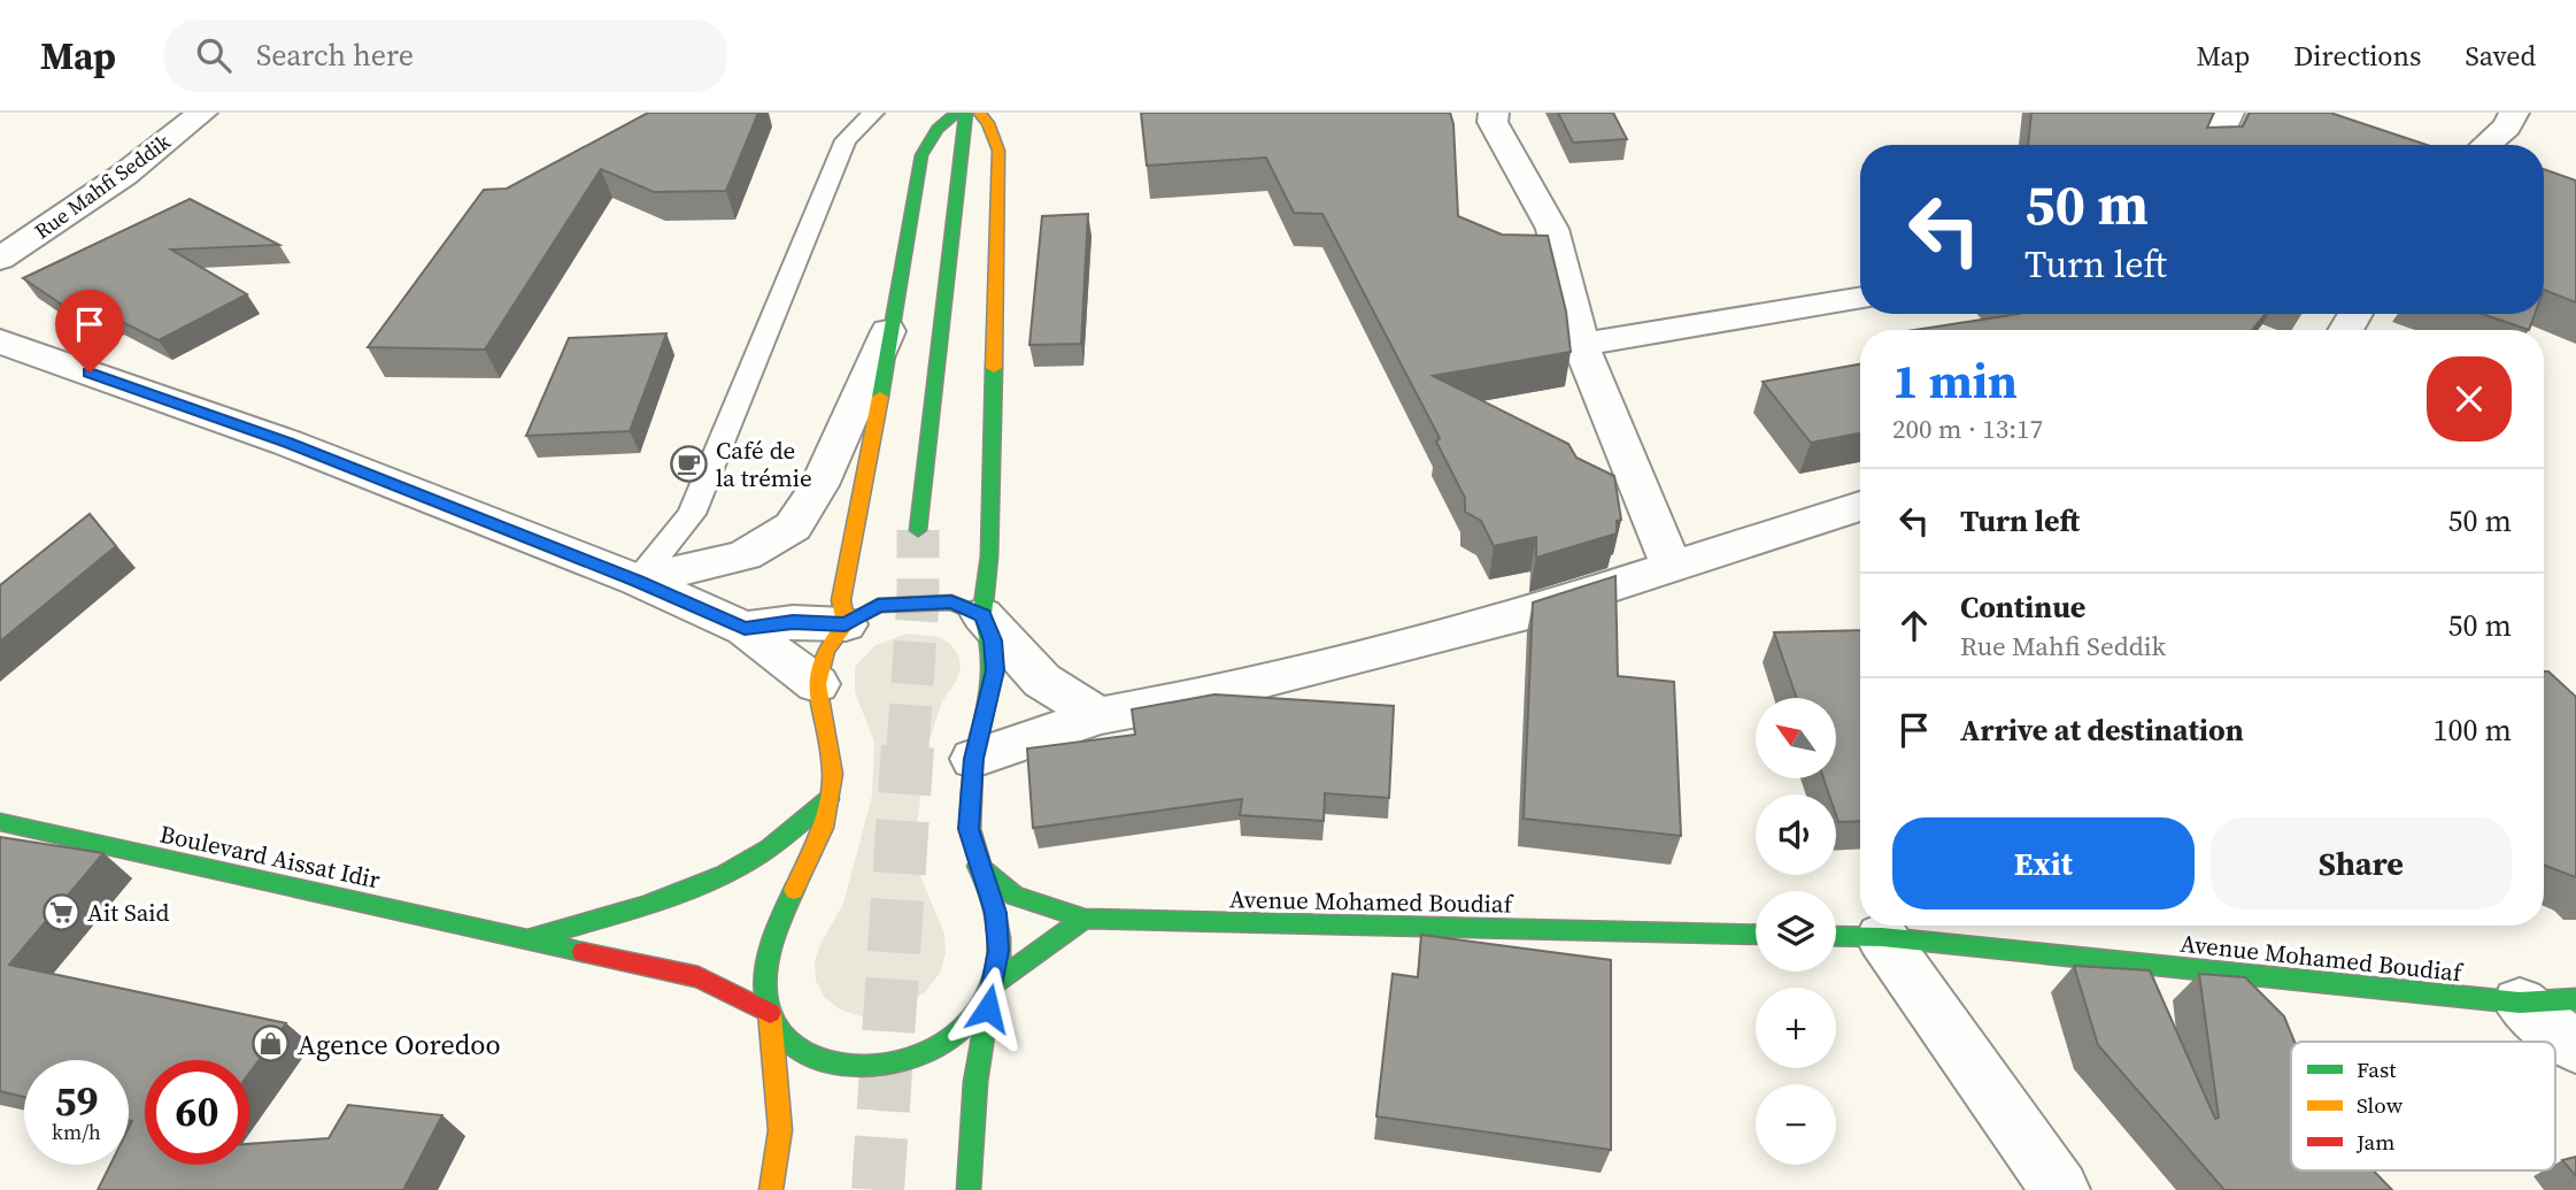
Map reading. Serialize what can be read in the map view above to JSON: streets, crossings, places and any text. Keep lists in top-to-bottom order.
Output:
{
  "streets": {
    "main road": ["Boulevard Aissat Idir", "Avenue Mohamed Boudiaf"],
    "street": ["Rue Mahfi Seddik"]
  },
  "places": {
    "cafe": ["Café de la trémie"],
    "supermarket": ["Ait Said"],
    "shop": ["Agence Ooredoo"]
  },
  "legend": ["Fast", "Slow", "Jam"],
  "north": "top left",
  "page": {
    "header": "Map",
    "search": "Search here",
    "nav": ["Map", "Directions", "Saved"],
    "turn": ["50 m", "Turn left"],
    "heading": ["1 min", "200 m · 13:17"],
    "list": [
      {
        "name": "Turn left",
        "value": "50 m"
      },
      {
        "name": "Continue",
        "note": "Rue Mahfi Seddik",
        "value": "50 m"
      },
      {
        "name": "Arrive at destination",
        "value": "100 m"
      }
    ],
    "map_buttons": ["+", "−"],
    "buttons": ["Exit", "Share"],
    "speed": "59 km/h",
    "limit": "60"
  }
}
